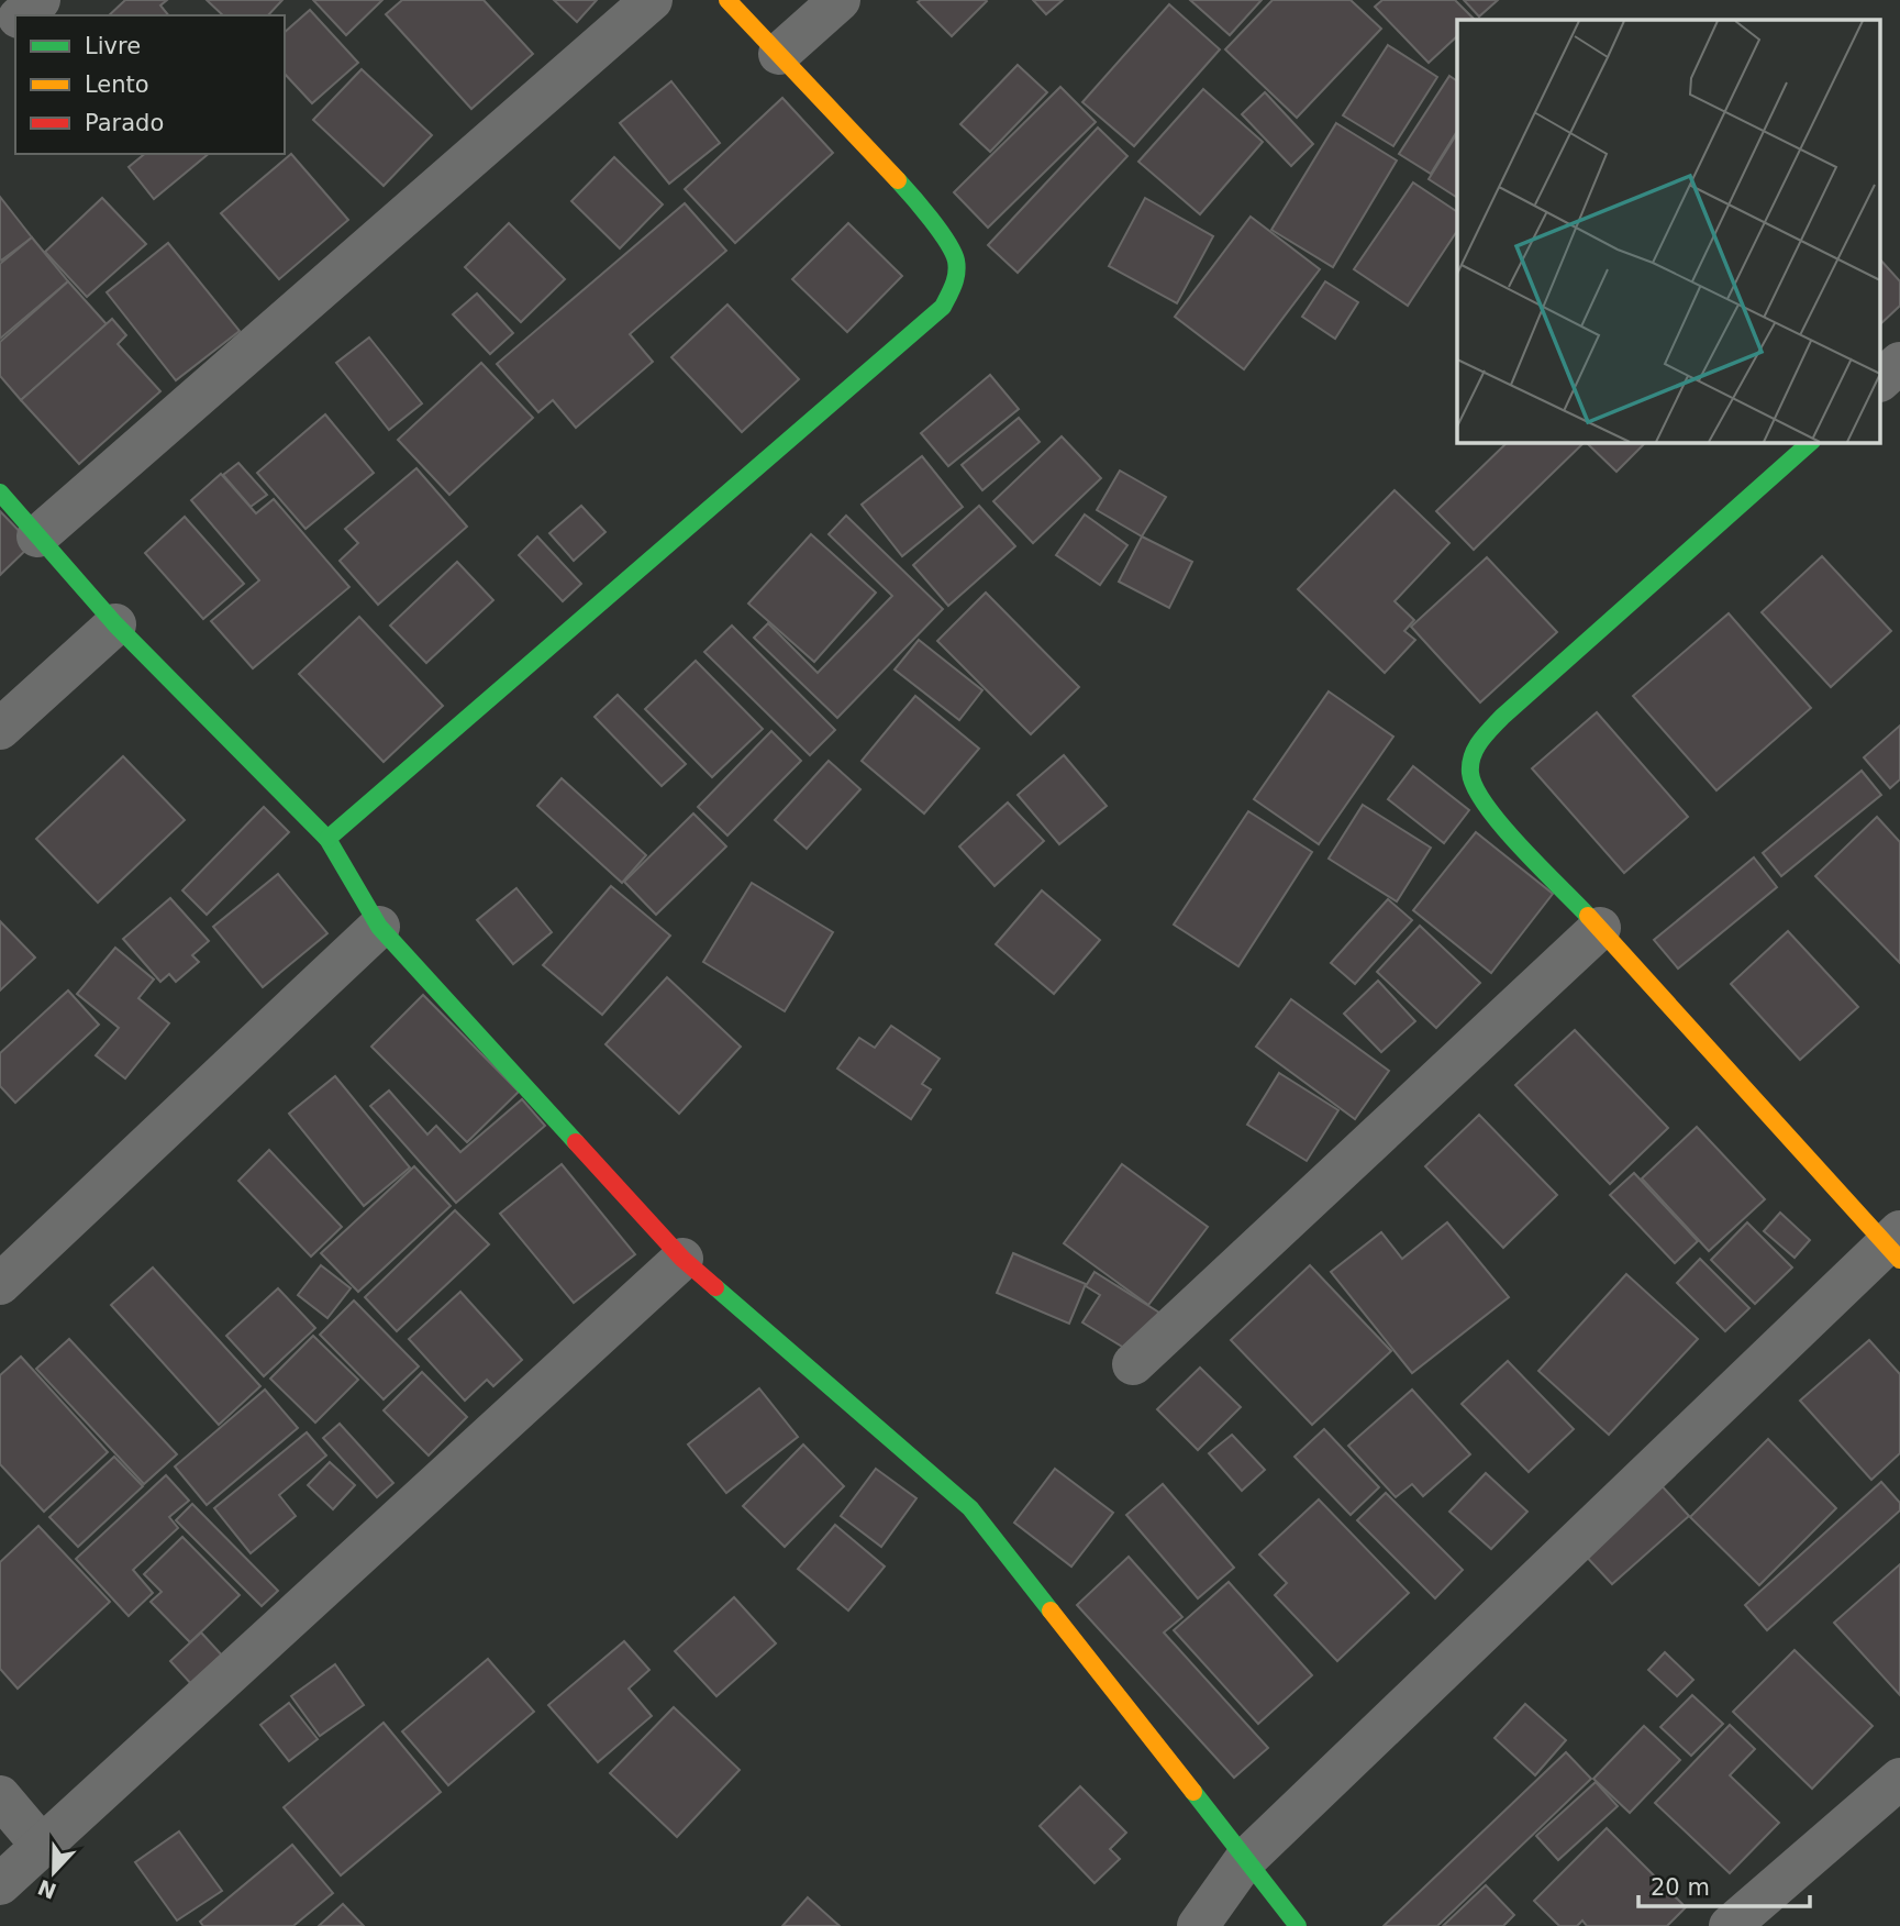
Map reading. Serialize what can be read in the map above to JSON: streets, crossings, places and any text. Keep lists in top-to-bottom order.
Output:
{
  "legend": ["Livre", "Lento", "Parado"],
  "scale_bar": "20 m",
  "north": "bottom"
}
